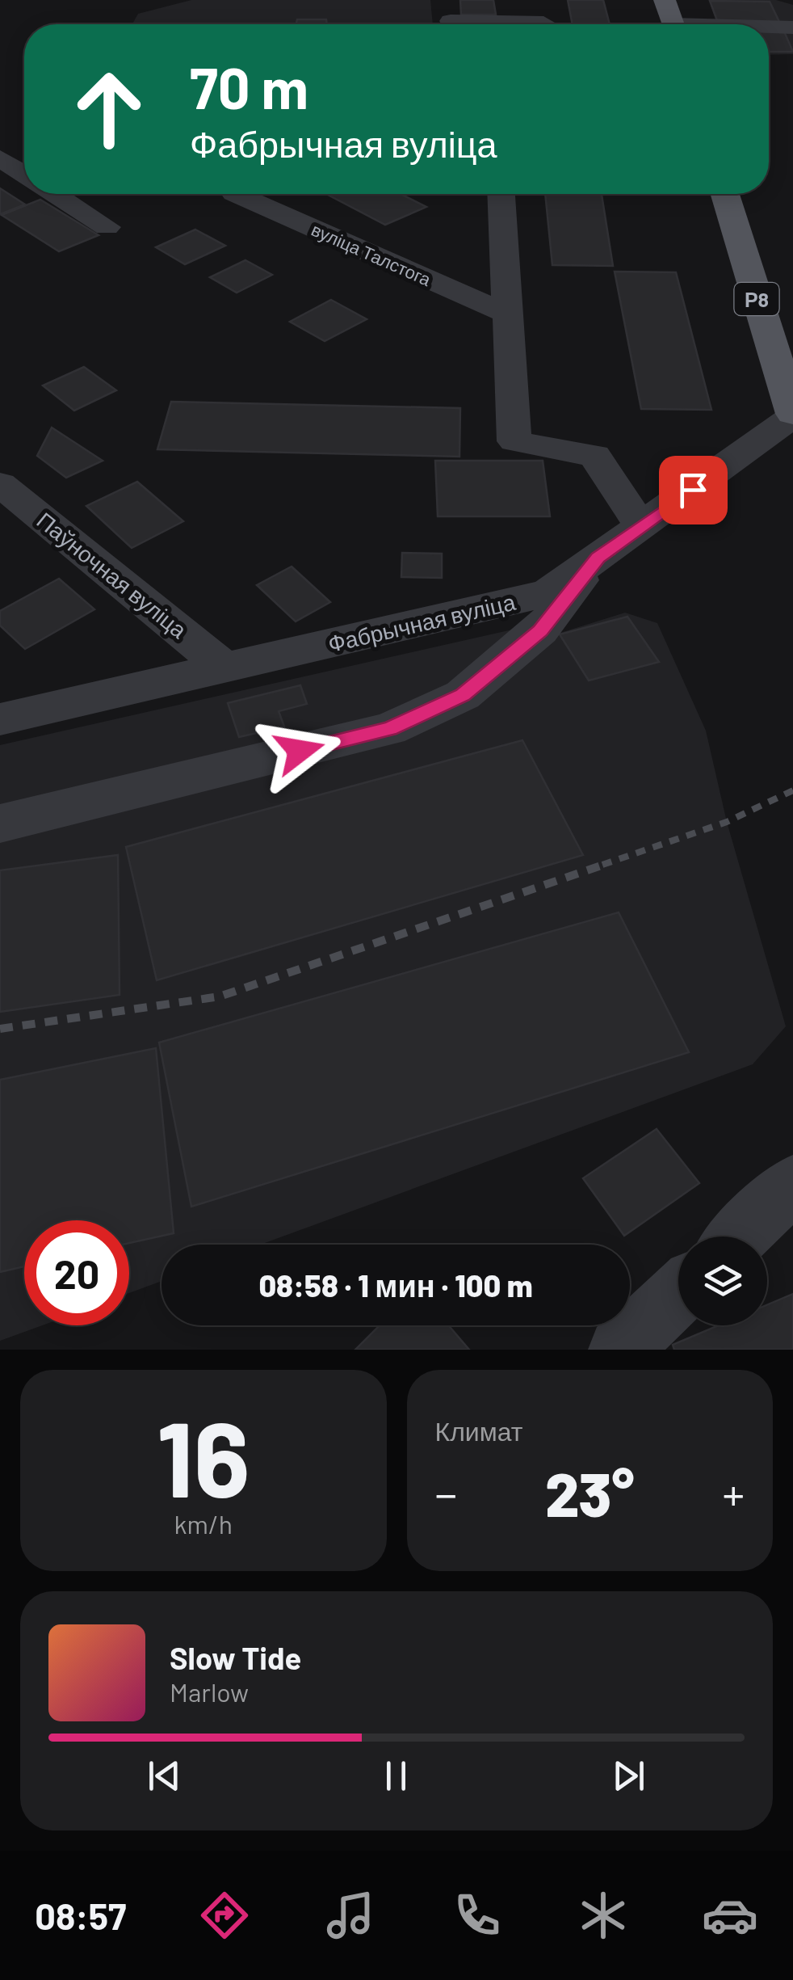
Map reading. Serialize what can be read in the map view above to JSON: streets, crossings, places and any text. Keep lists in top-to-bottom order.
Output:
{
  "streets": {
    "main road": ["Р8"],
    "street": ["вуліца Талстога", "Паўночная вуліца", "Фабрычная вуліца"]
  },
  "crossings": [
    ["Р8", "Фабрычная вуліца"],
    ["Паўночная вуліца", "Фабрычная вуліца"]
  ],
  "page": {
    "turn": ["70 m", "Фабрычная вуліца"],
    "limit": "20",
    "trip": "08:58 · 1 мин · 100 m",
    "tile": [
      ["16", "km/h"],
      "Климат"
    ],
    "heat": ["−", "23°", "+"],
    "song": ["Slow Tide", "Marlow"],
    "tabs": "08:57"
  }
}
